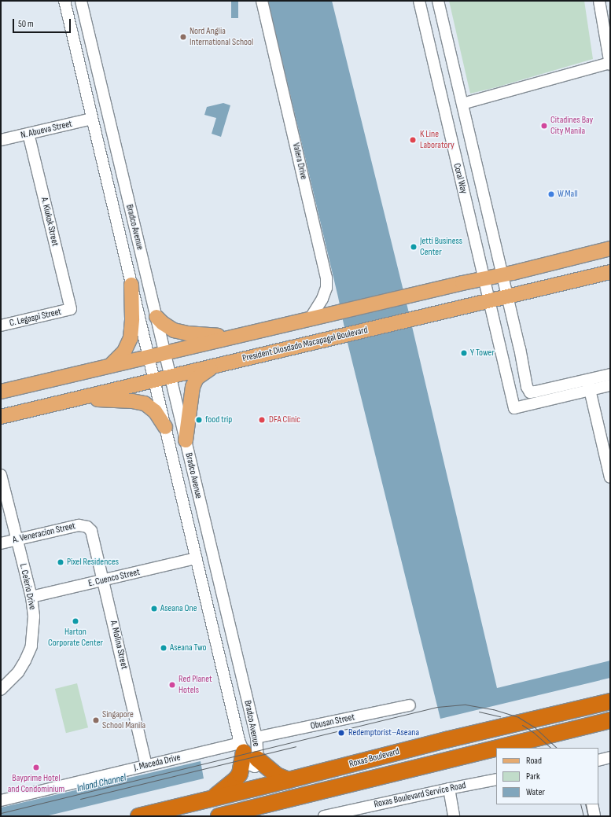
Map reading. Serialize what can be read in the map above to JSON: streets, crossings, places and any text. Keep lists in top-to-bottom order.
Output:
{
  "streets": {
    "highway": ["Roxas Boulevard"],
    "main road": ["President Diosdado Macapagal Boulevard"],
    "street": [
      "N. Abueva Street",
      "Valera Drive",
      "Coral Way",
      "A. Kiukok Street",
      "Bradco Avenue",
      "C. Legaspi Street",
      "A. Veneracion Street",
      "E. Cuenco Street",
      "L. Celerio Drive",
      "A. Molina Street",
      "Obusan Street",
      "J. Maceda Drive",
      "Roxas Boulevard Service Road"
    ]
  },
  "crossings": [
    ["N. Abueva Street", "A. Kiukok Street"],
    ["N. Abueva Street", "Bradco Avenue"],
    ["Coral Way", "President Diosdado Macapagal Boulevard"],
    ["A. Kiukok Street", "C. Legaspi Street"],
    ["Bradco Avenue", "President Diosdado Macapagal Boulevard"],
    ["Bradco Avenue", "E. Cuenco Street"],
    ["Bradco Avenue", "Obusan Street"],
    ["Bradco Avenue", "J. Maceda Drive"],
    ["A. Veneracion Street", "L. Celerio Drive"],
    ["A. Veneracion Street", "A. Molina Street"],
    ["E. Cuenco Street", "L. Celerio Drive"],
    ["E. Cuenco Street", "A. Molina Street"],
    ["A. Molina Street", "J. Maceda Drive"]
  ],
  "water": ["Inland Channel"],
  "places": [
    "Nord Anglia International School",
    "Citadines Bay City Manila",
    "K Line Laboratory",
    "W.Mall",
    "Jetti Business Center",
    "Y Tower",
    "food trip",
    "DFA Clinic",
    "Pixel Residences",
    "Aseana One",
    "Harton Corporate Center",
    "Aseana Two",
    "Red Planet Hotels",
    "Singapore School Manila",
    "Redemptorist–Aseana",
    "Bayprime Hotel and Condominium"
  ],
  "legend": ["Road", "Park", "Water"],
  "scale_bar": "50 m"
}
